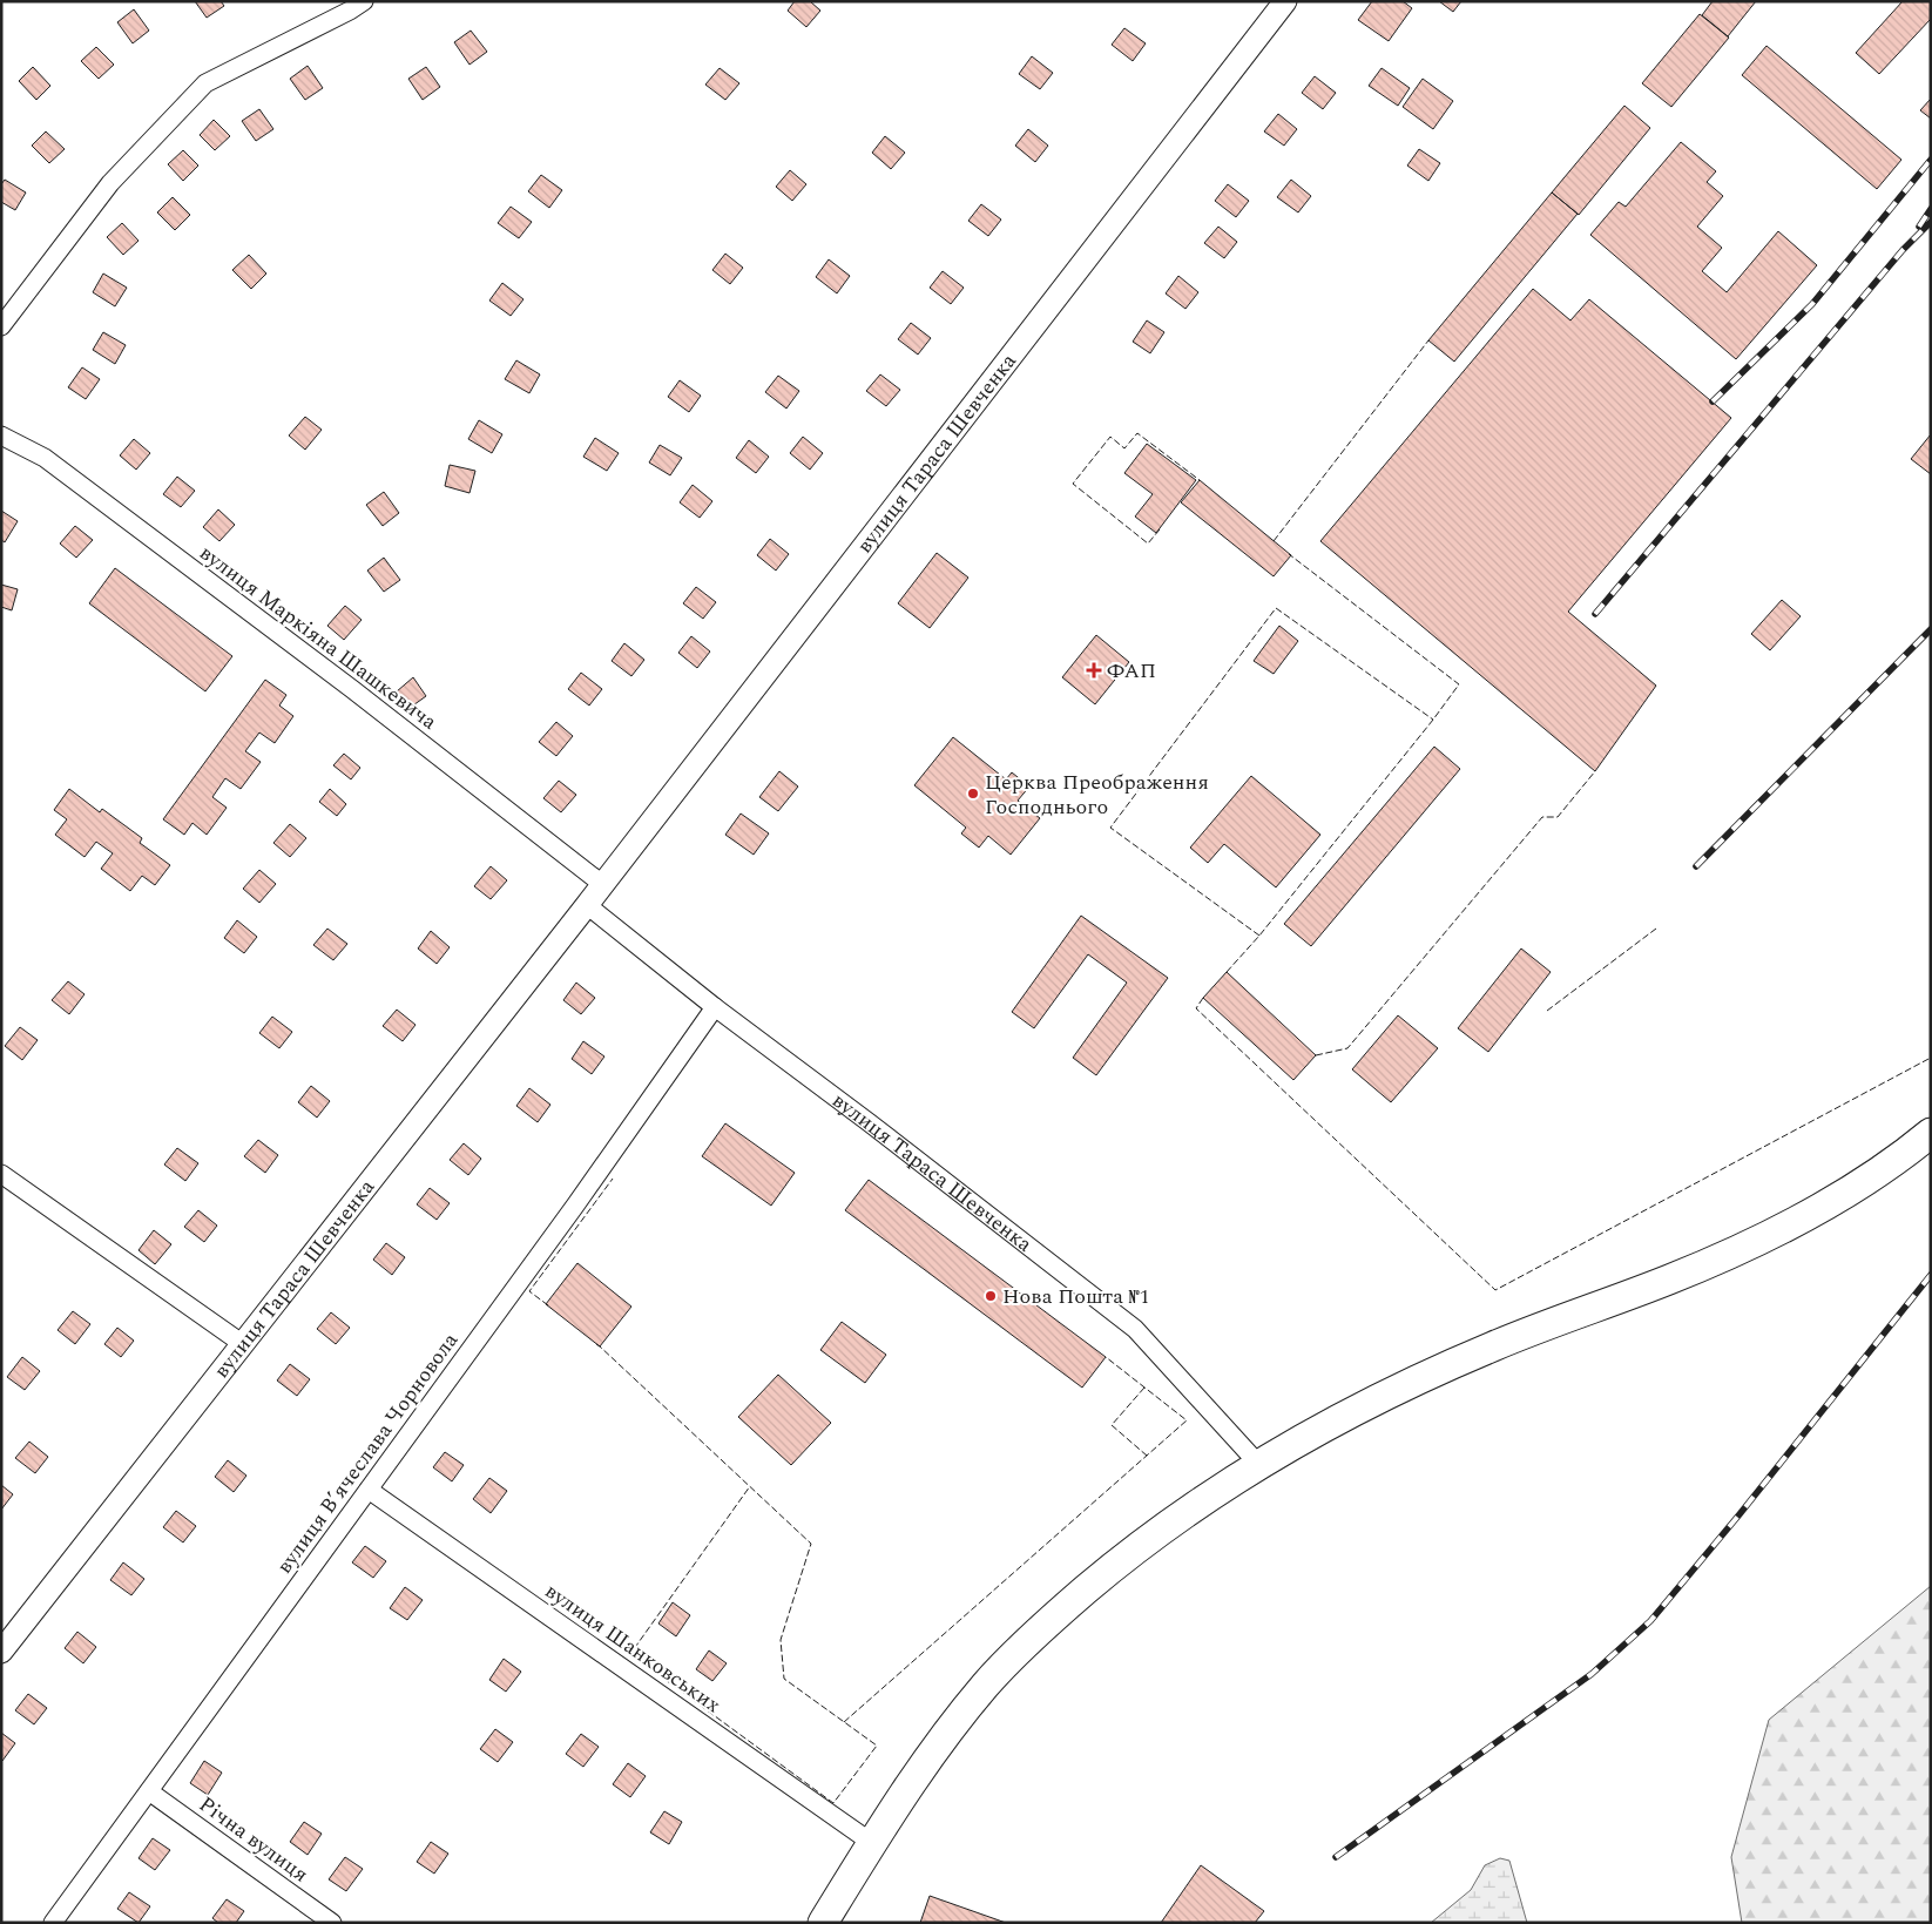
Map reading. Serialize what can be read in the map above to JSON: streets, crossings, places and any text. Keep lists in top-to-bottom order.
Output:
{
  "streets": {
    "street": [
      "вулиця Тараса Шевченка",
      "вулиця Маркіяна Шашкевича",
      "вулиця Вʼячеслава Чорновола",
      "вулиця Шанковських",
      "Річна вулиця"
    ]
  },
  "crossings": [
    ["вулиця Тараса Шевченка", "вулиця Маркіяна Шашкевича"],
    ["вулиця Тараса Шевченка", "вулиця Вʼячеслава Чорновола"],
    ["вулиця Вʼячеслава Чорновола", "вулиця Шанковських"],
    ["вулиця Вʼячеслава Чорновола", "Річна вулиця"]
  ],
  "places": {
    "health": ["ФАП"],
    "other": ["Церква Преображення Господнього", "Нова Пошта №1"]
  }
}
